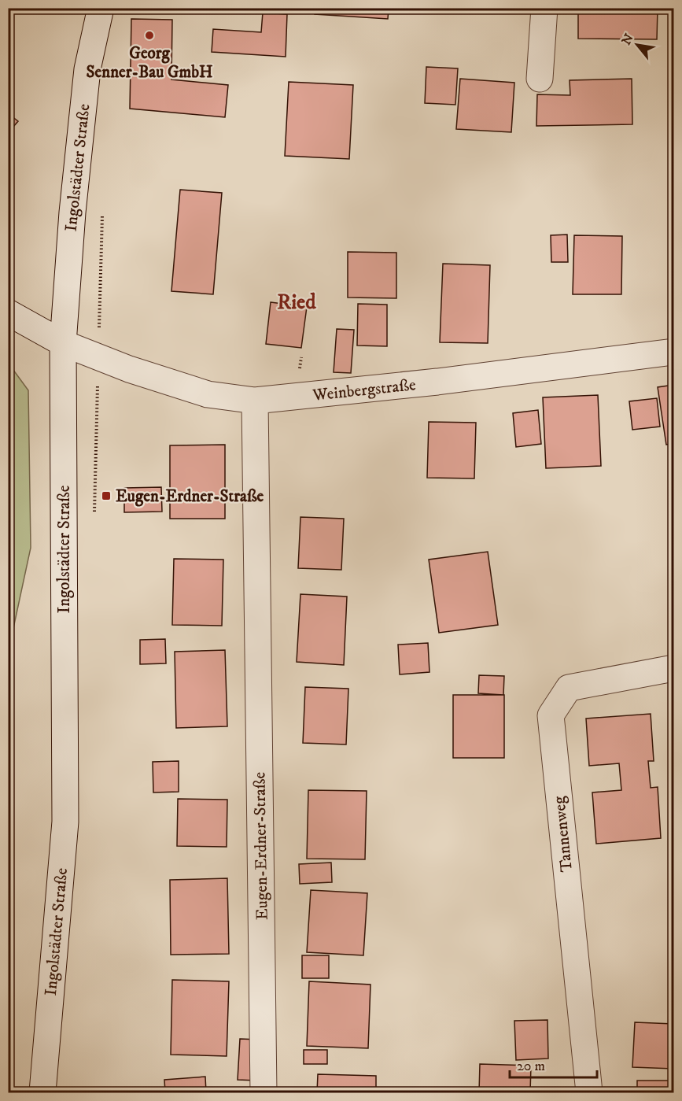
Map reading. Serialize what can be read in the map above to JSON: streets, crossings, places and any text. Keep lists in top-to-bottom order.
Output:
{
  "streets": {
    "street": [
      "Ingolstädter Straße",
      "Weinbergstraße",
      "Tannenweg",
      "Eugen-Erdner-Straße"
    ]
  },
  "crossings": [
    ["Ingolstädter Straße", "Weinbergstraße"],
    ["Weinbergstraße", "Eugen-Erdner-Straße"]
  ],
  "districts": ["Ried"],
  "places": {
    "other": ["Georg Senner-Bau GmbH"],
    "transit": ["Eugen-Erdner-Straße"]
  },
  "scale_bar": "20 m",
  "north": "top left"
}
